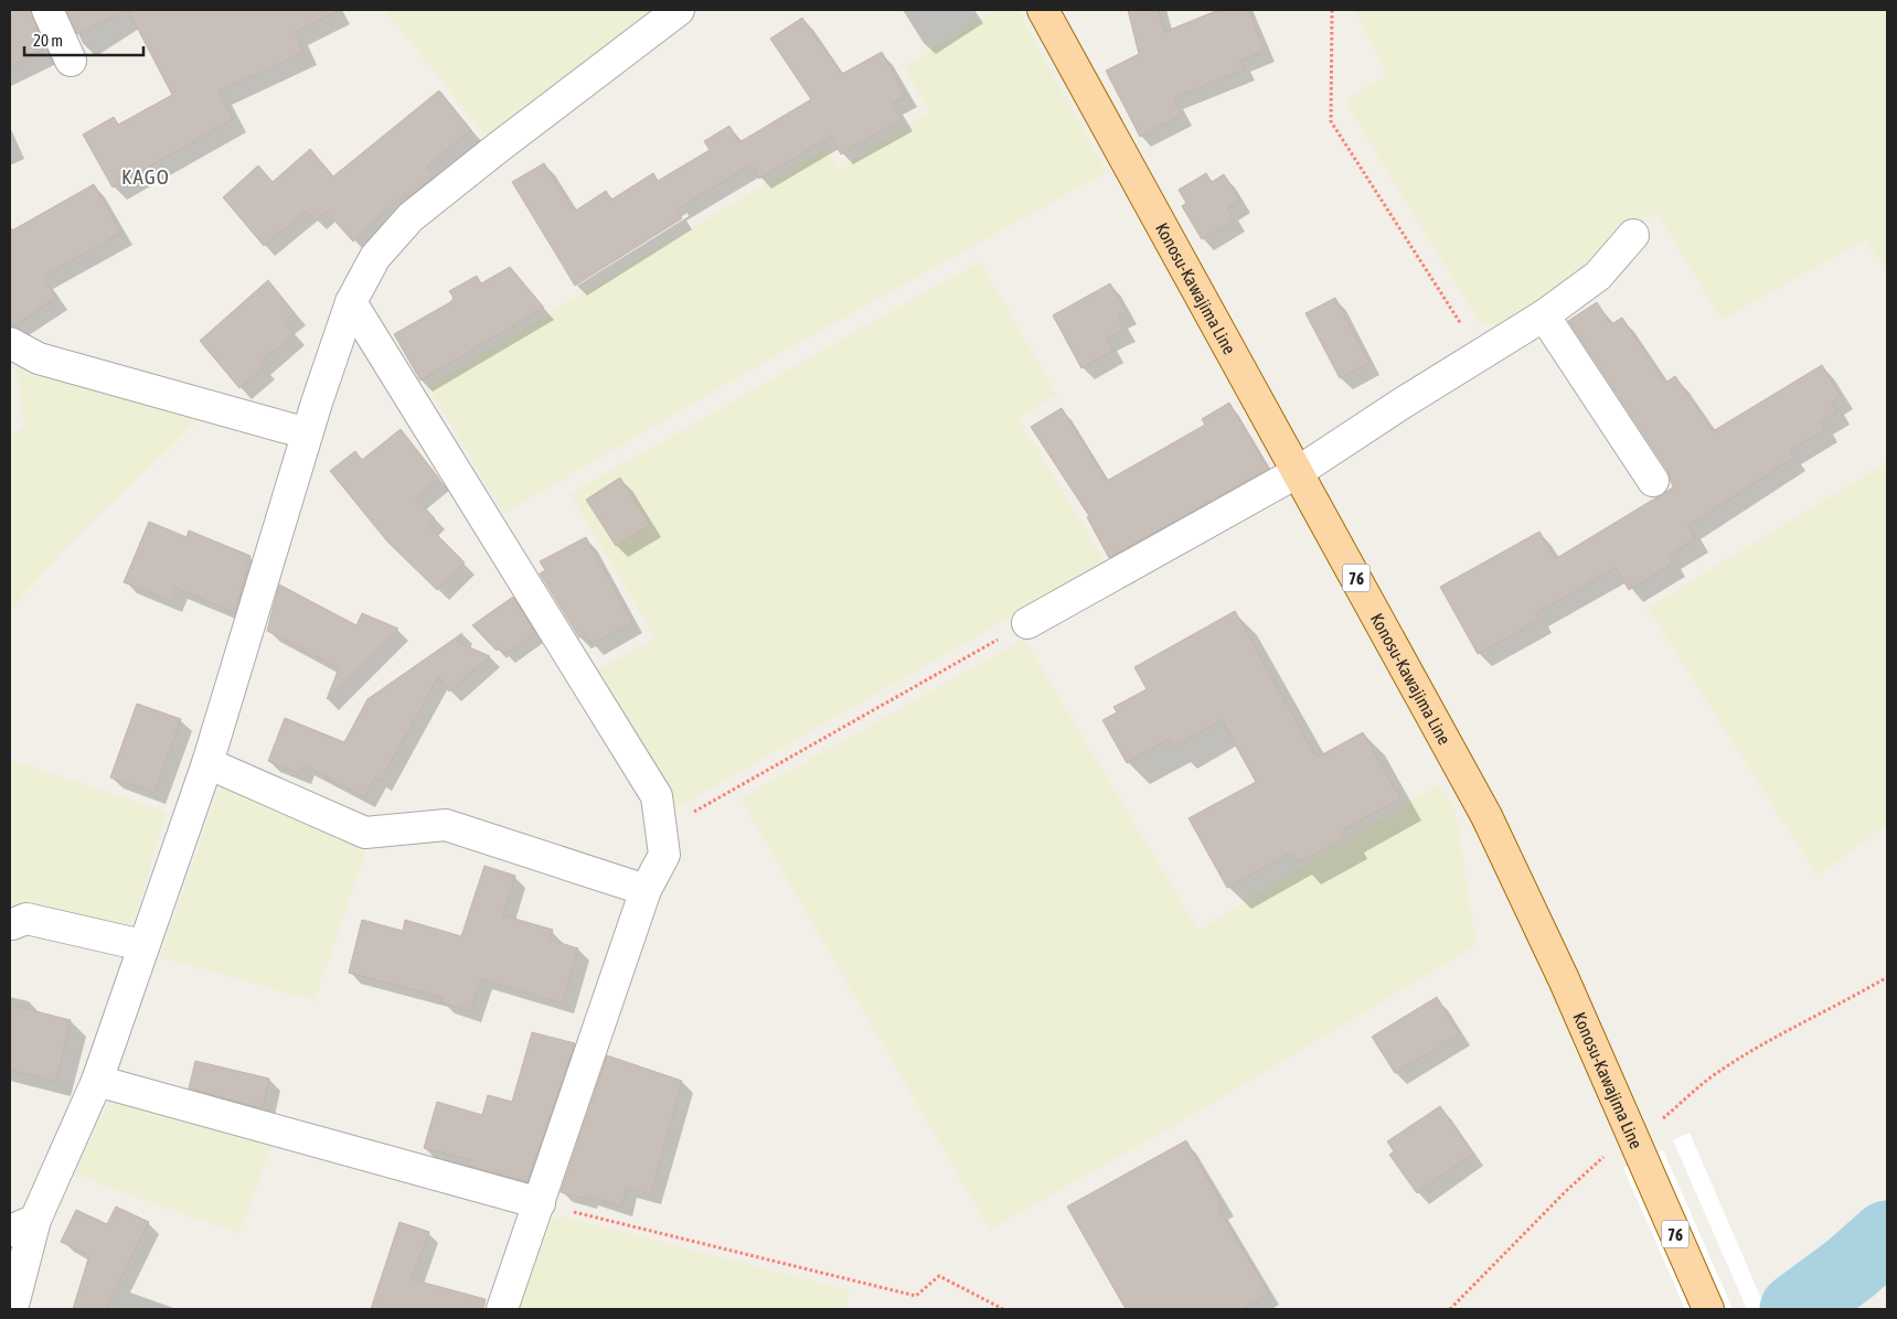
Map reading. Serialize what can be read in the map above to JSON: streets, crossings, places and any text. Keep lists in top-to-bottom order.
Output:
{
  "streets": {
    "main road": ["Konosu-Kawajima Line", "76"]
  },
  "districts": ["KAGO"],
  "scale_bar": "20 m"
}
